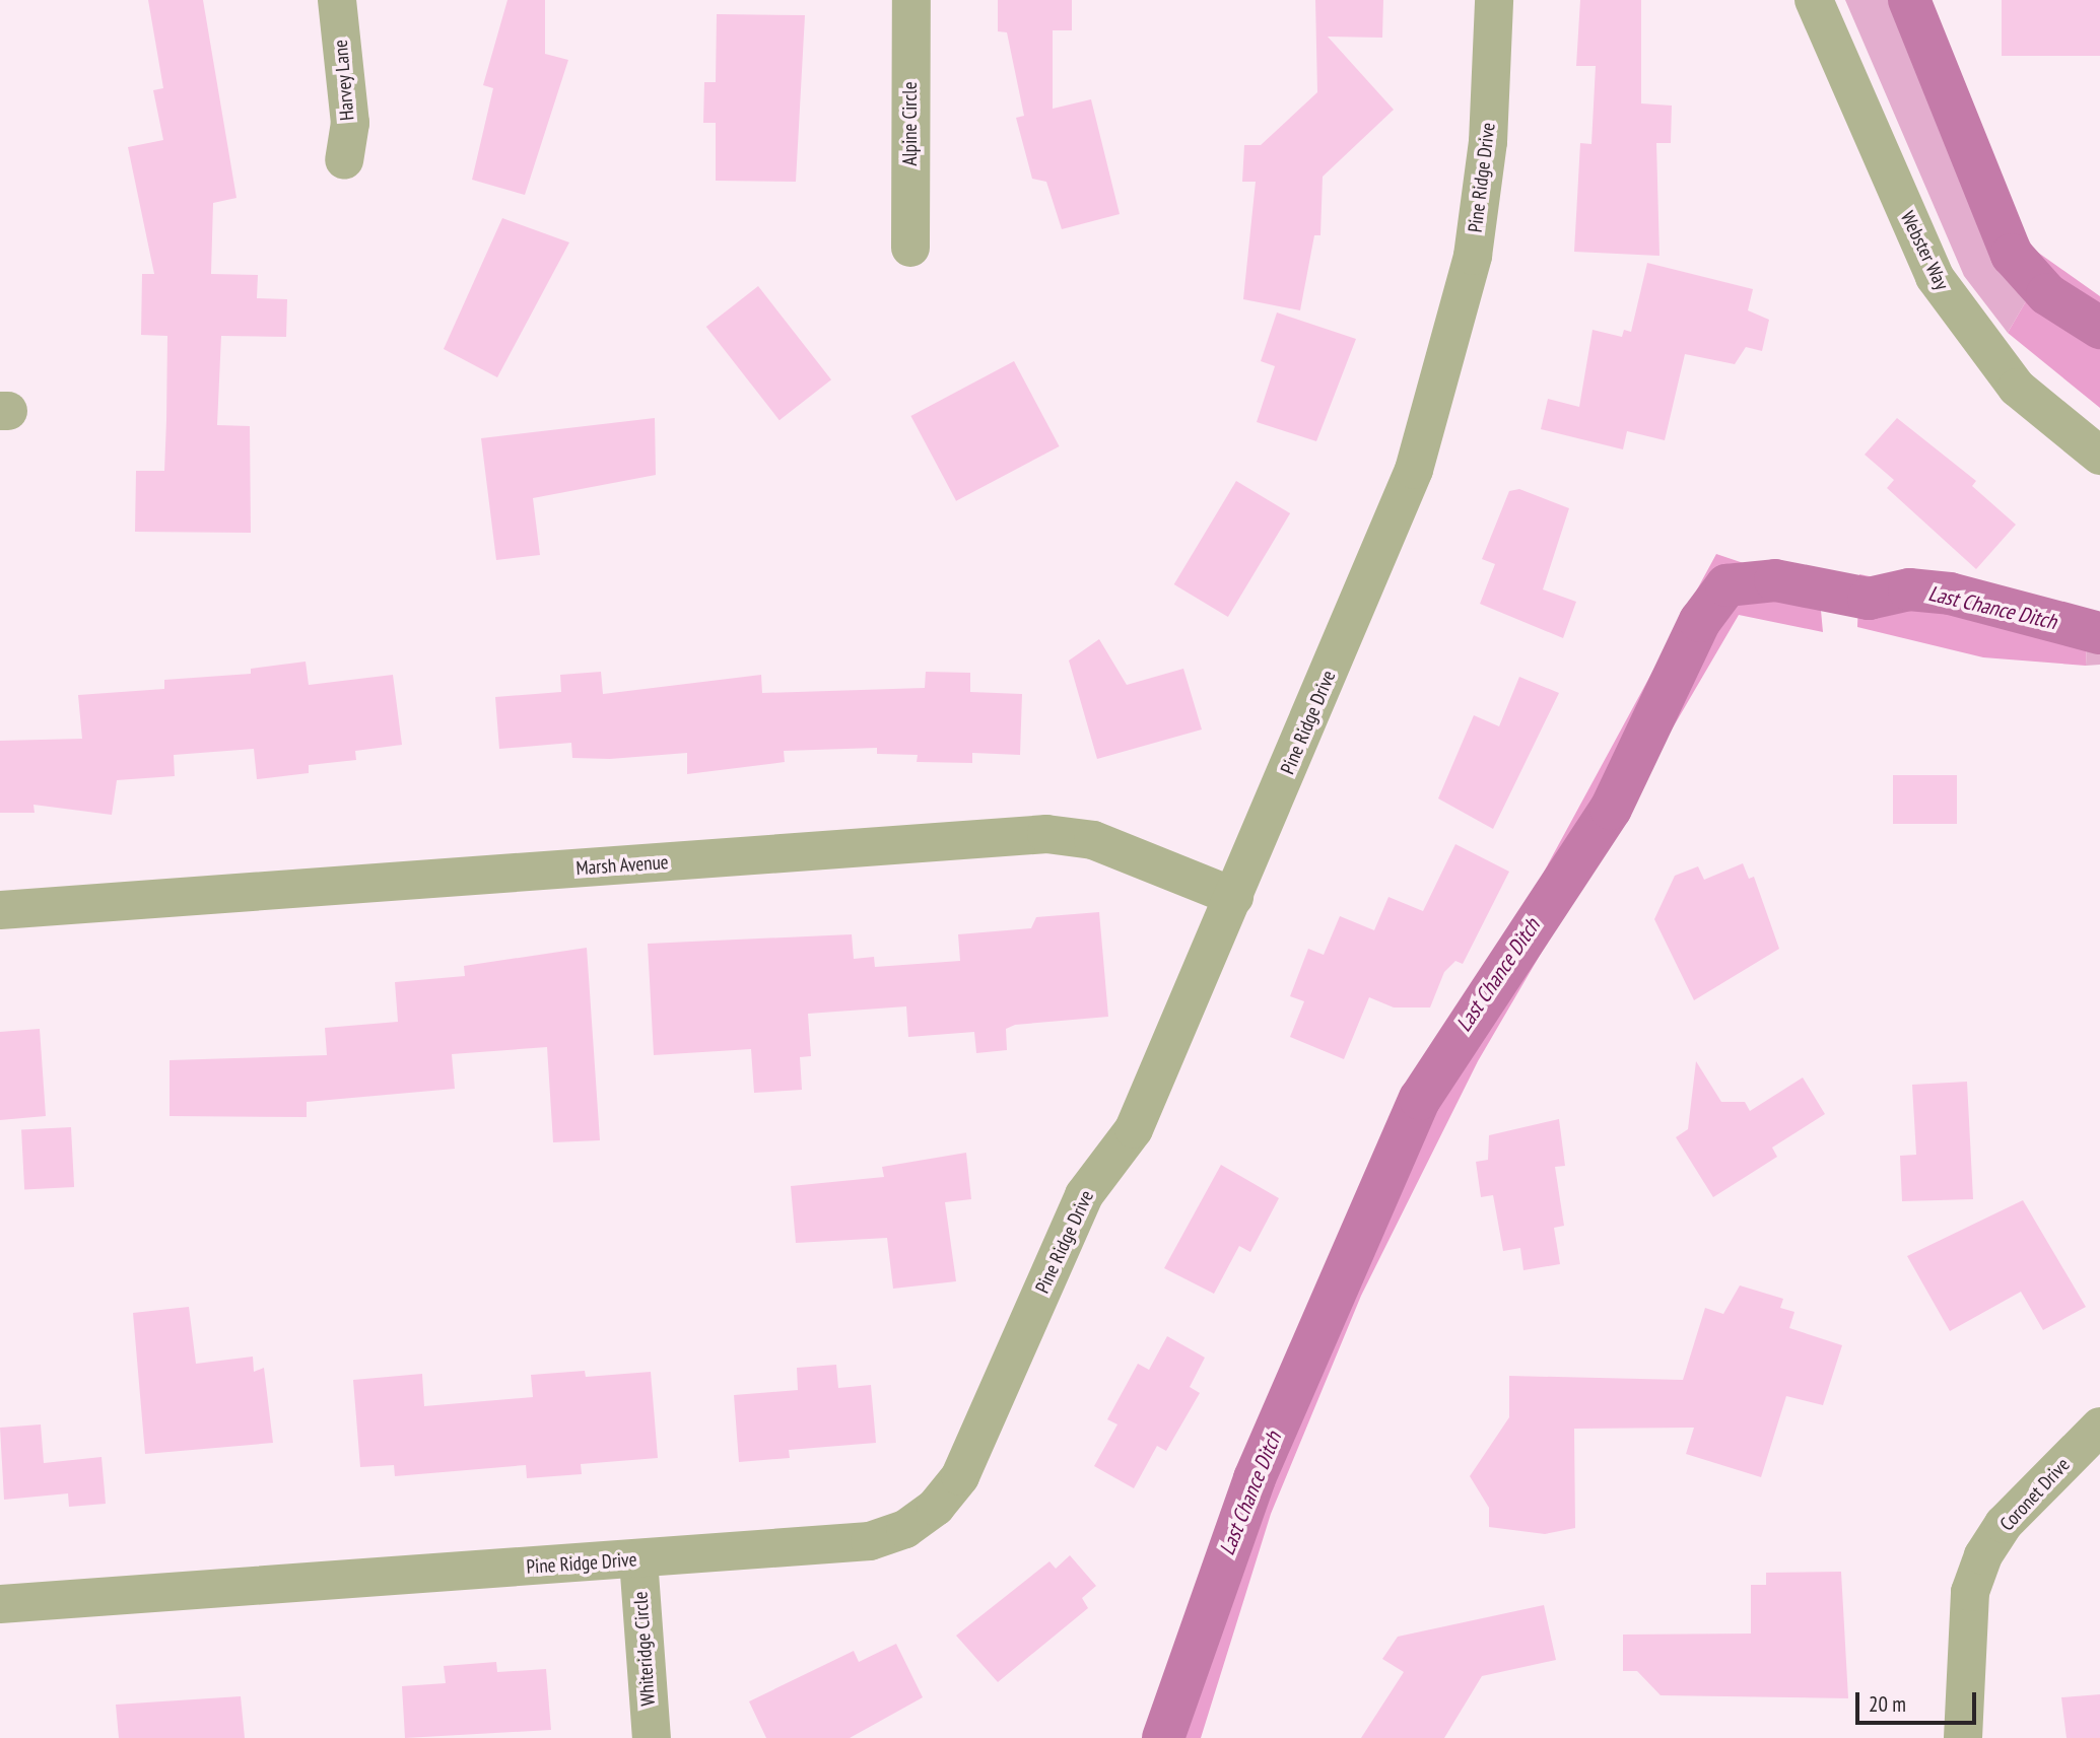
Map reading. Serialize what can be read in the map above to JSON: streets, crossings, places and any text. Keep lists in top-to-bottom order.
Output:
{
  "streets": {
    "street": [
      "Harvey Lane",
      "Alpine Circle",
      "Pine Ridge Drive",
      "Webster Way",
      "Marsh Avenue",
      "Coronet Drive",
      "Whiteridge Circle"
    ]
  },
  "crossings": [
    ["Pine Ridge Drive", "Marsh Avenue"],
    ["Pine Ridge Drive", "Whiteridge Circle"]
  ],
  "water": ["Last Chance Ditch"],
  "scale_bar": "20 m"
}
